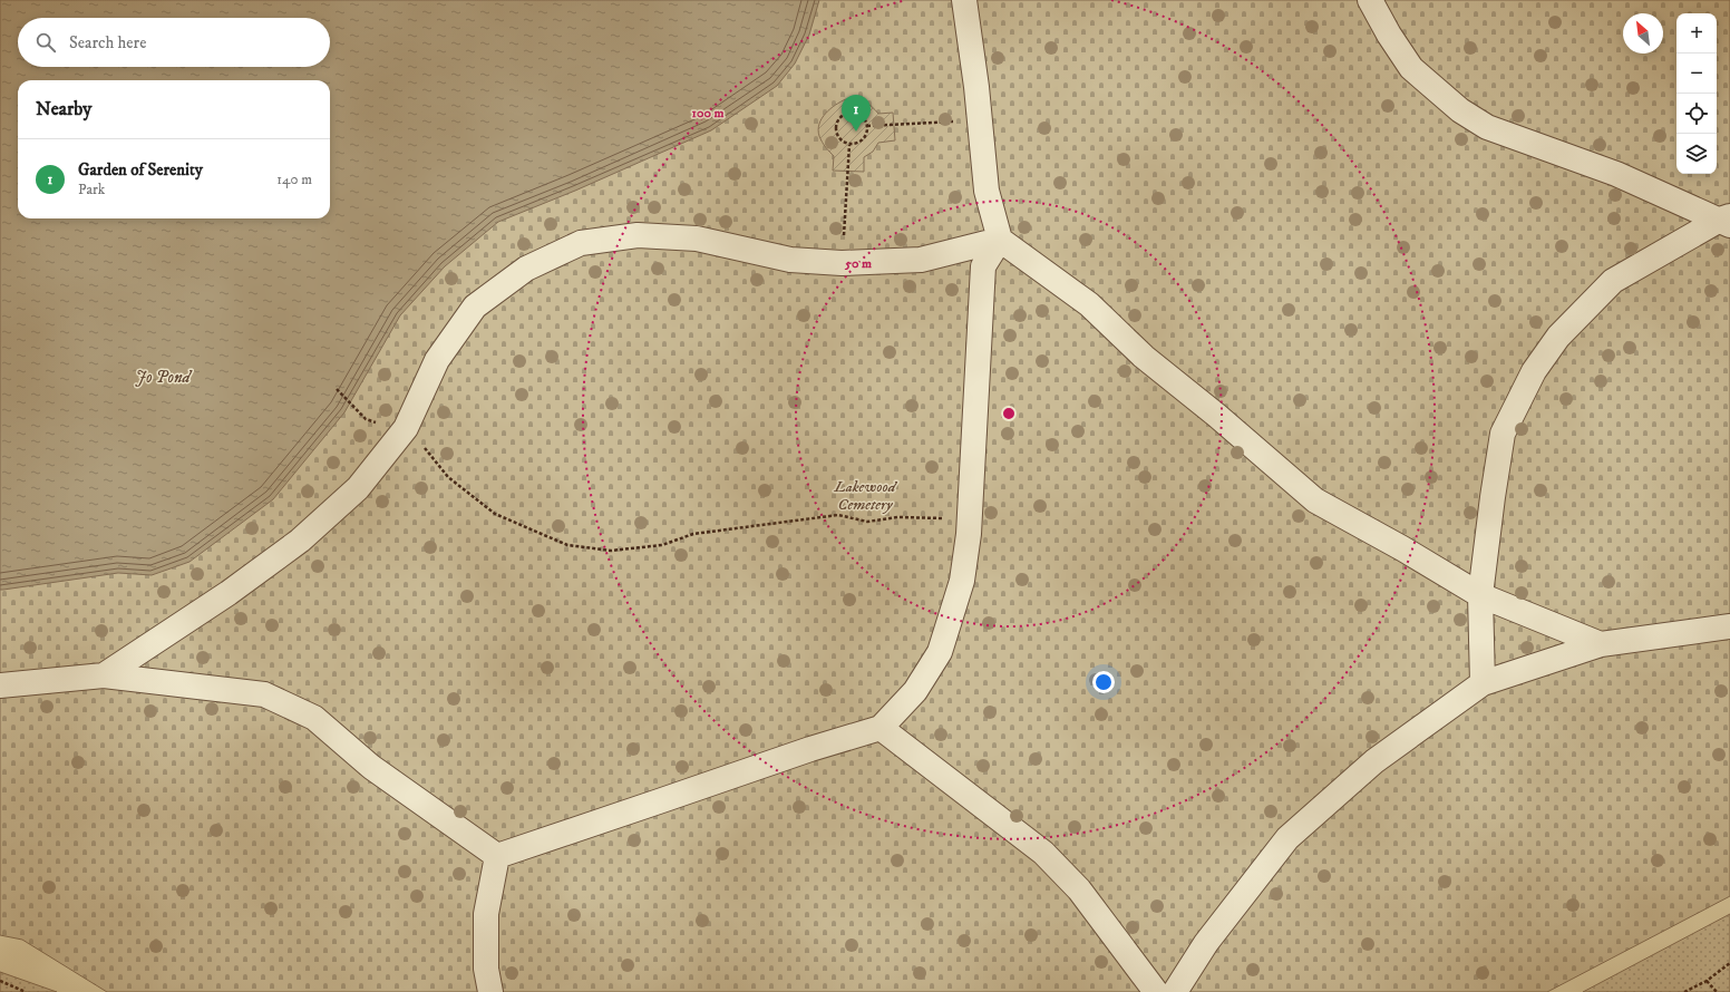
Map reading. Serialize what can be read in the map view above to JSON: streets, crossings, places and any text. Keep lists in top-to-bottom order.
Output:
{
  "water": ["Jo Pond"],
  "parks": ["Lakewood Cemetery"],
  "north": "top left",
  "page": {
    "map_buttons": ["+", "−"],
    "search": "Search here",
    "heading": "Nearby",
    "pins": "1",
    "list": [
      {
        "mark": "1",
        "name": "Garden of Serenity",
        "note": "Park",
        "value": "140 m"
      }
    ]
  },
  "rings": ["100 m", "50 m"]
}
